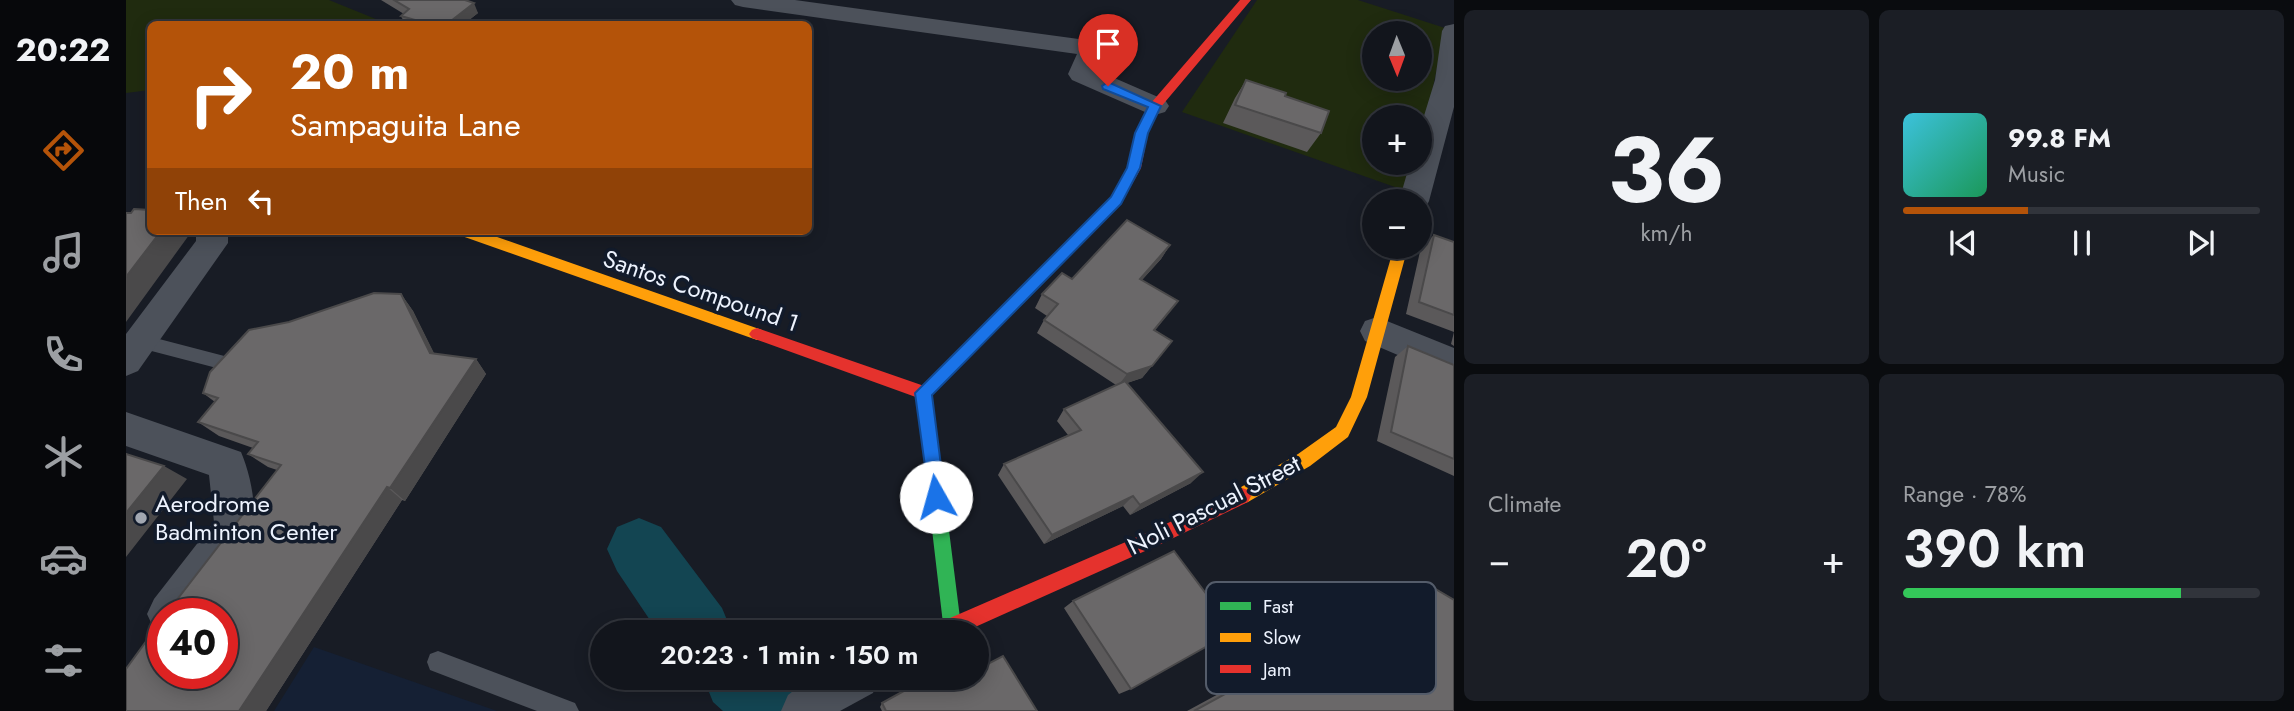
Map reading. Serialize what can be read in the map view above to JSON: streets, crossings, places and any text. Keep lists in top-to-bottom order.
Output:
{
  "streets": {
    "street": ["Santos Compound 1", "Noli Pascual Street"]
  },
  "places": ["Aerodrome Badminton Center"],
  "legend": ["Fast", "Slow", "Jam"],
  "north": "bottom",
  "page": {
    "tabs": "20:22",
    "tile": [
      ["36", "km/h"],
      "Climate",
      ["Range · 78%", "390 km"]
    ],
    "map_buttons": ["+", "−"],
    "turn": ["20 m", "Sampaguita Lane"],
    "song": ["99.8 FM", "Music"],
    "then": "Then",
    "heat": ["−", "20°", "+"],
    "limit": "40",
    "trip": "20:23 · 1 min · 150 m"
  }
}
